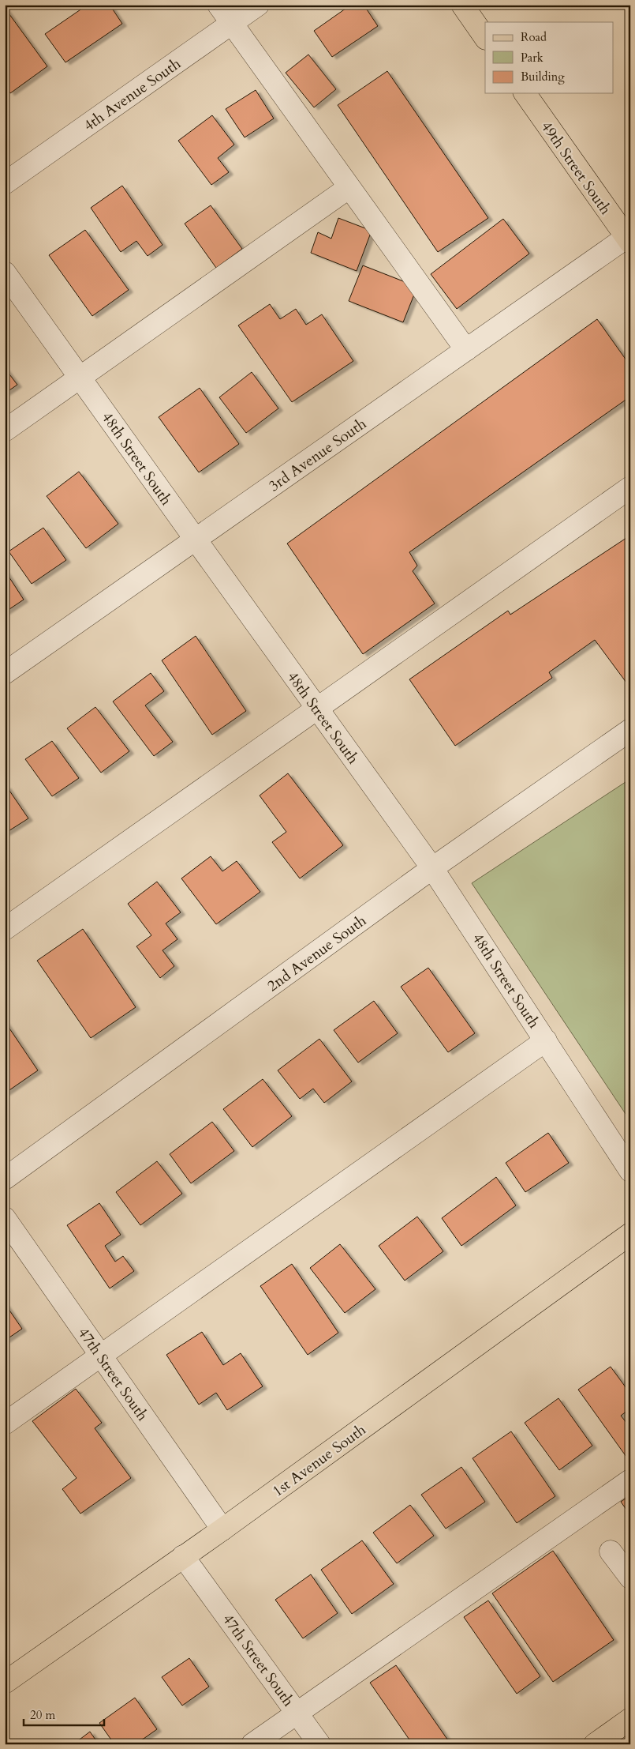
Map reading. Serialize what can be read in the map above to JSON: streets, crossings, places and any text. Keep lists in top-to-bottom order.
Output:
{
  "streets": {
    "main road": ["49th Street South", "1st Avenue South"],
    "street": [
      "4th Avenue South",
      "3rd Avenue South",
      "48th Street South",
      "2nd Avenue South",
      "47th Street South"
    ]
  },
  "crossings": [
    ["49th Street South", "3rd Avenue South"],
    ["3rd Avenue South", "48th Street South"],
    ["48th Street South", "2nd Avenue South"],
    ["47th Street South", "1st Avenue South"]
  ],
  "legend": ["Road", "Park", "Building"],
  "scale_bar": "20 m"
}
